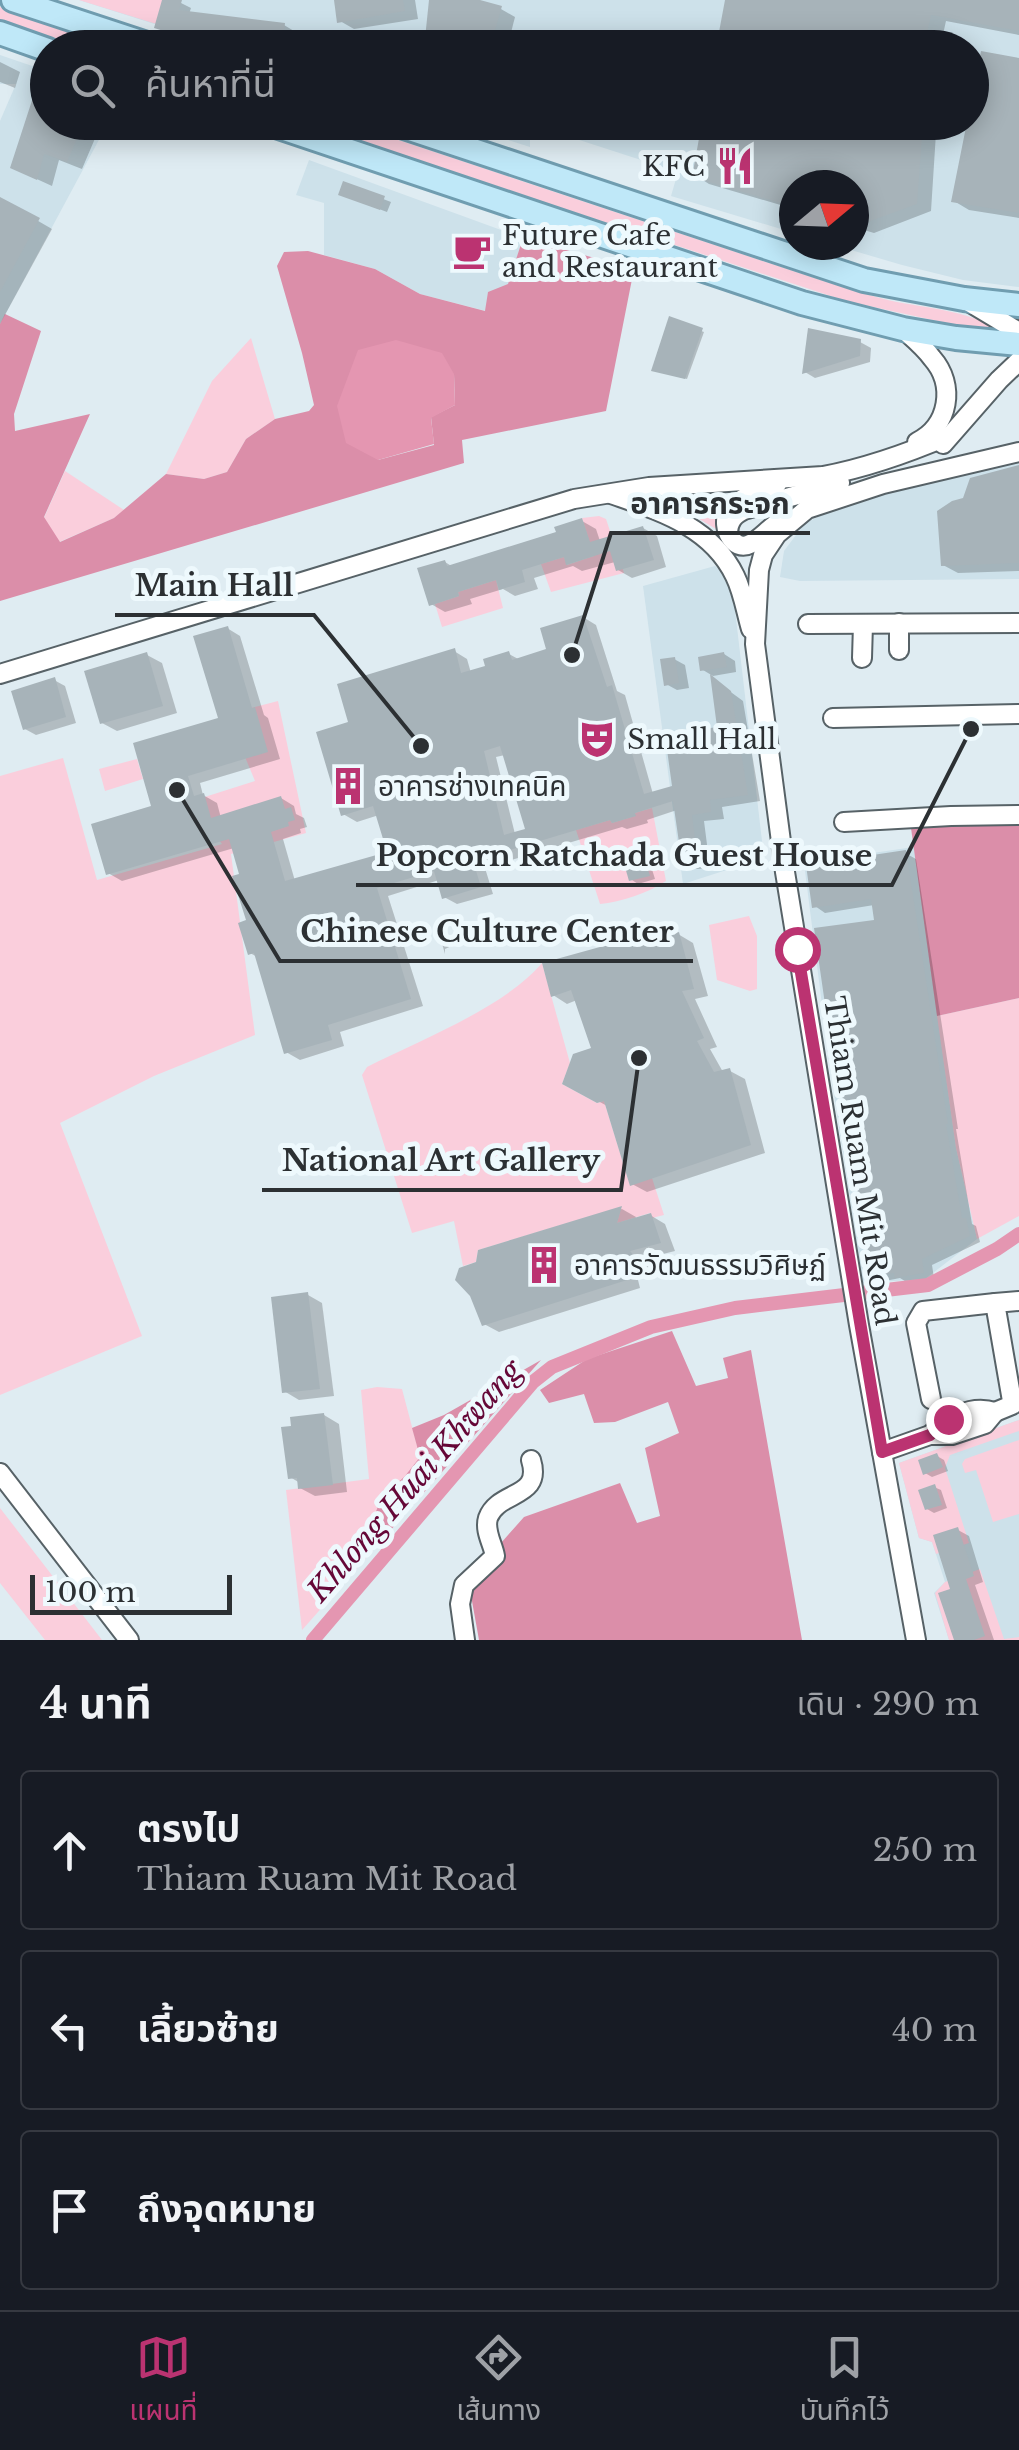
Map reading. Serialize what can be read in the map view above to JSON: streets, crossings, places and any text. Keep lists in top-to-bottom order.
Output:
{
  "streets": {
    "street": ["Thiam Ruam Mit Road"]
  },
  "water": ["Khlong Huai Khwang"],
  "places": {
    "restaurant": ["KFC"],
    "cafe": ["Future Cafe and Restaurant"],
    "other": [
      "อาคารกระจก",
      "Popcorn Ratchada Guest House",
      "Main Hall",
      "Chinese Culture Center",
      "National Art Gallery"
    ],
    "theatre": ["Small Hall"],
    "building": ["อาคารช่างเทคนิค", "อาคารวัฒนธรรมวิศิษฏ์"]
  },
  "scale_bar": "100 m",
  "north": "right",
  "page": {
    "search": "ค้นหาที่นี่",
    "scale": "100 m",
    "heading": ["4 นาที", "เดิน · 290 m"],
    "list": [
      ["ตรงไป", "Thiam Ruam Mit Road", "250 m"],
      ["เลี้ยวซ้าย", "40 m"],
      "ถึงจุดหมาย"
    ],
    "nav": ["แผนที่", "เส้นทาง", "บันทึกไว้"]
  }
}
